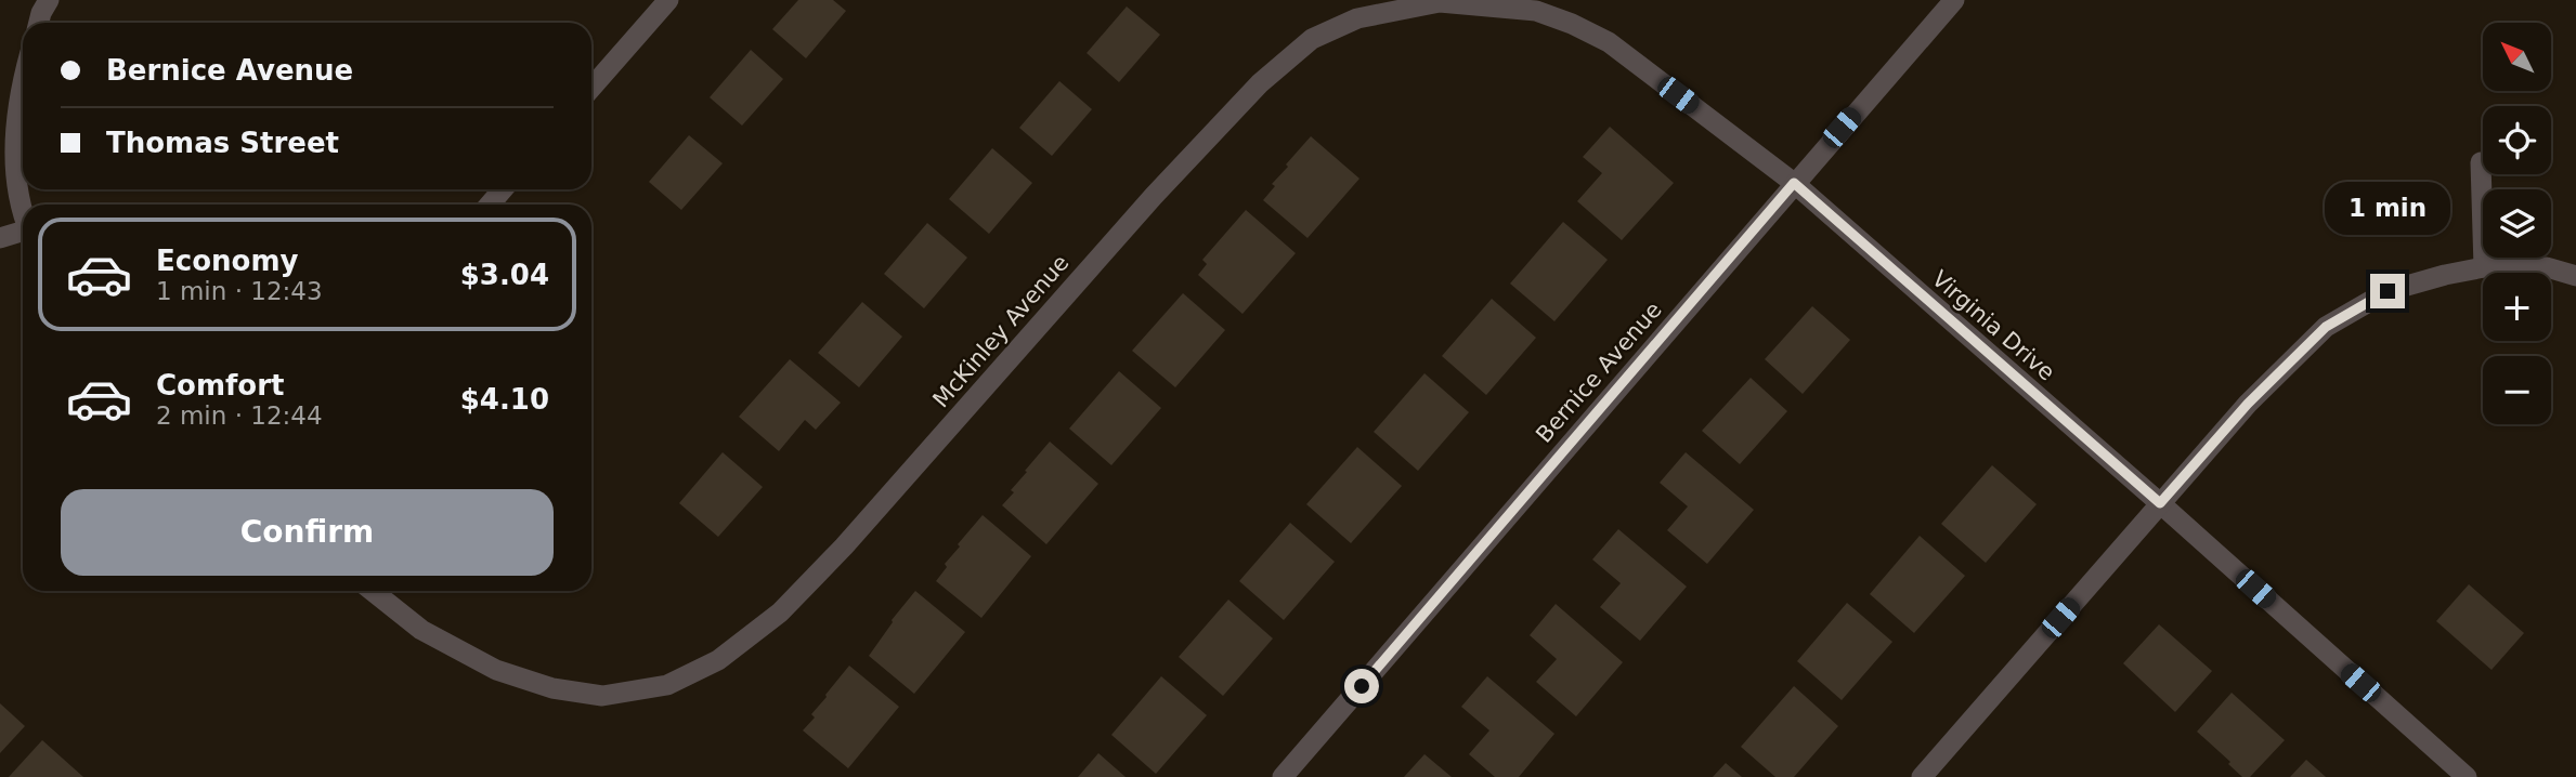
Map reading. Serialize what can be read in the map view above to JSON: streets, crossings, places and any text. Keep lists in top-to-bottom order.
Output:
{
  "streets": {
    "street": ["Virginia Drive", "McKinley Avenue", "Bernice Avenue"]
  },
  "crossings": [
    ["Virginia Drive", "McKinley Avenue"],
    ["Virginia Drive", "Bernice Avenue"]
  ],
  "north": "top left",
  "page": {
    "map_buttons": ["+", "−"],
    "banner": ["Bernice Avenue", "Thomas Street"],
    "bubble": "1 min",
    "list": [
      {
        "name": "Economy",
        "note": "1 min · 12:43",
        "value": "$3.04"
      },
      {
        "name": "Comfort",
        "note": "2 min · 12:44",
        "value": "$4.10"
      }
    ],
    "buttons": "Confirm"
  }
}
